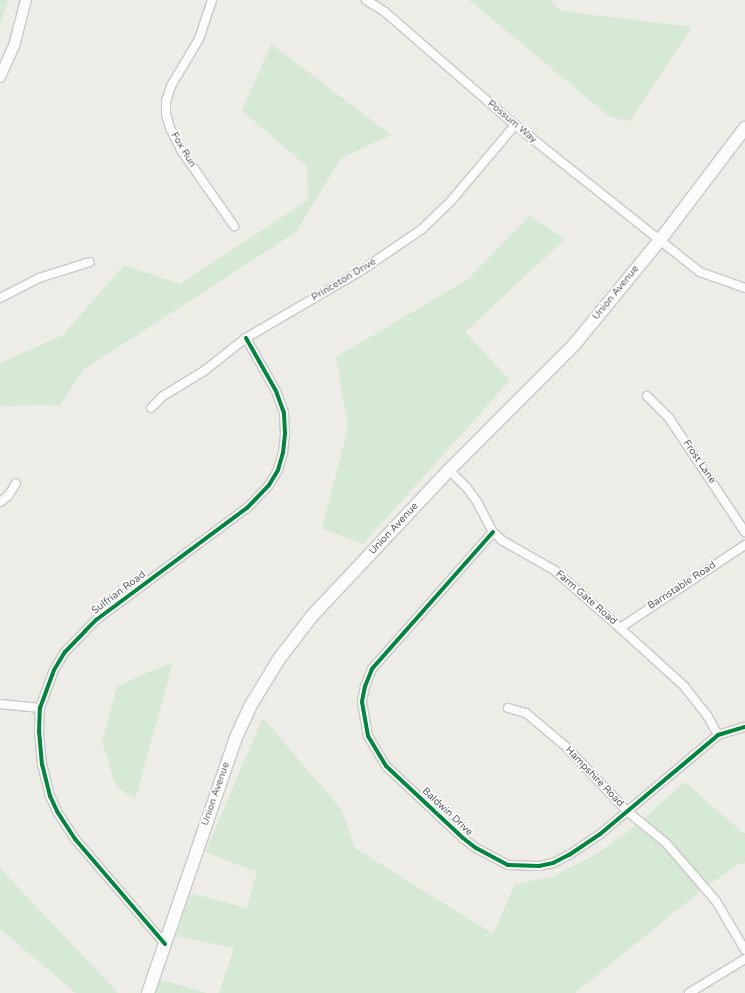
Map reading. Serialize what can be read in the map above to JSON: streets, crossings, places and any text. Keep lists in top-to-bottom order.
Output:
{
  "streets": {
    "main road": ["Union Avenue"],
    "street": [
      "Possum Way",
      "Fox Run",
      "Princeton Drive",
      "Frost Lane",
      "Barnstable Road",
      "Sulfrian Road",
      "Farm Gate Road",
      "Hampshire Road",
      "Baldwin Drive"
    ]
  },
  "crossings": [
    ["Possum Way", "Princeton Drive"],
    ["Possum Way", "Union Avenue"],
    ["Princeton Drive", "Sulfrian Road"],
    ["Union Avenue", "Sulfrian Road"],
    ["Union Avenue", "Farm Gate Road"],
    ["Barnstable Road", "Farm Gate Road"],
    ["Farm Gate Road", "Baldwin Drive"],
    ["Hampshire Road", "Baldwin Drive"]
  ]
}
